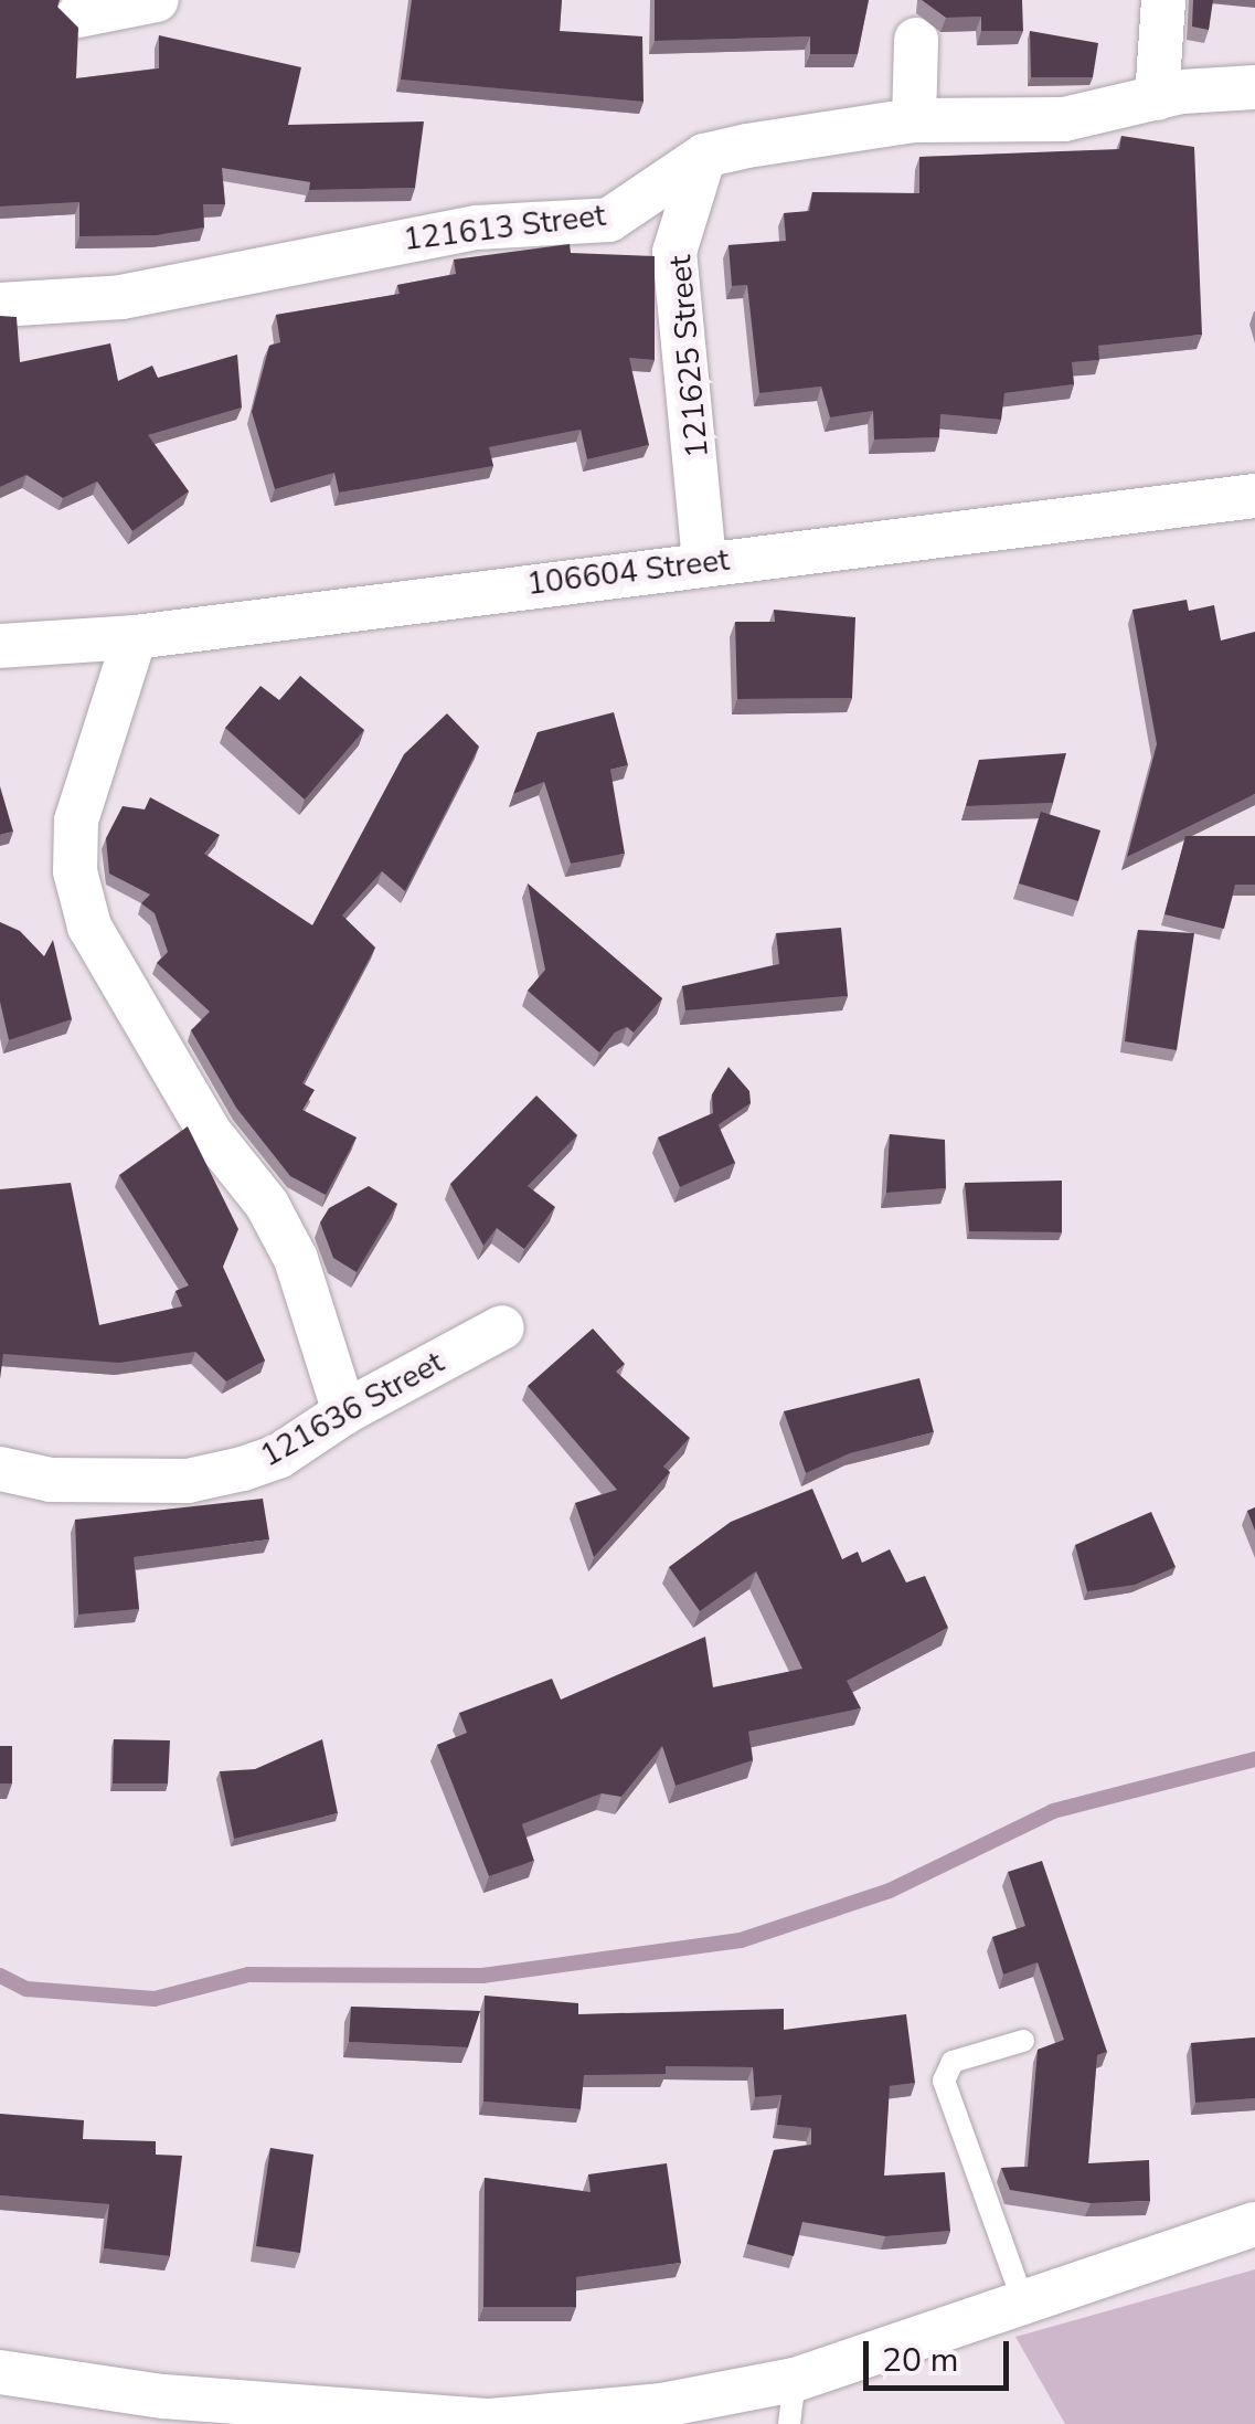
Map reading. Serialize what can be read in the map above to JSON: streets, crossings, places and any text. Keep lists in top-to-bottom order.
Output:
{
  "streets": {
    "street": [
      "121613 Street",
      "121625 Street",
      "106604 Street",
      "121636 Street"
    ]
  },
  "crossings": [
    ["121613 Street", "121625 Street"],
    ["121625 Street", "106604 Street"]
  ],
  "scale_bar": "20 m"
}
